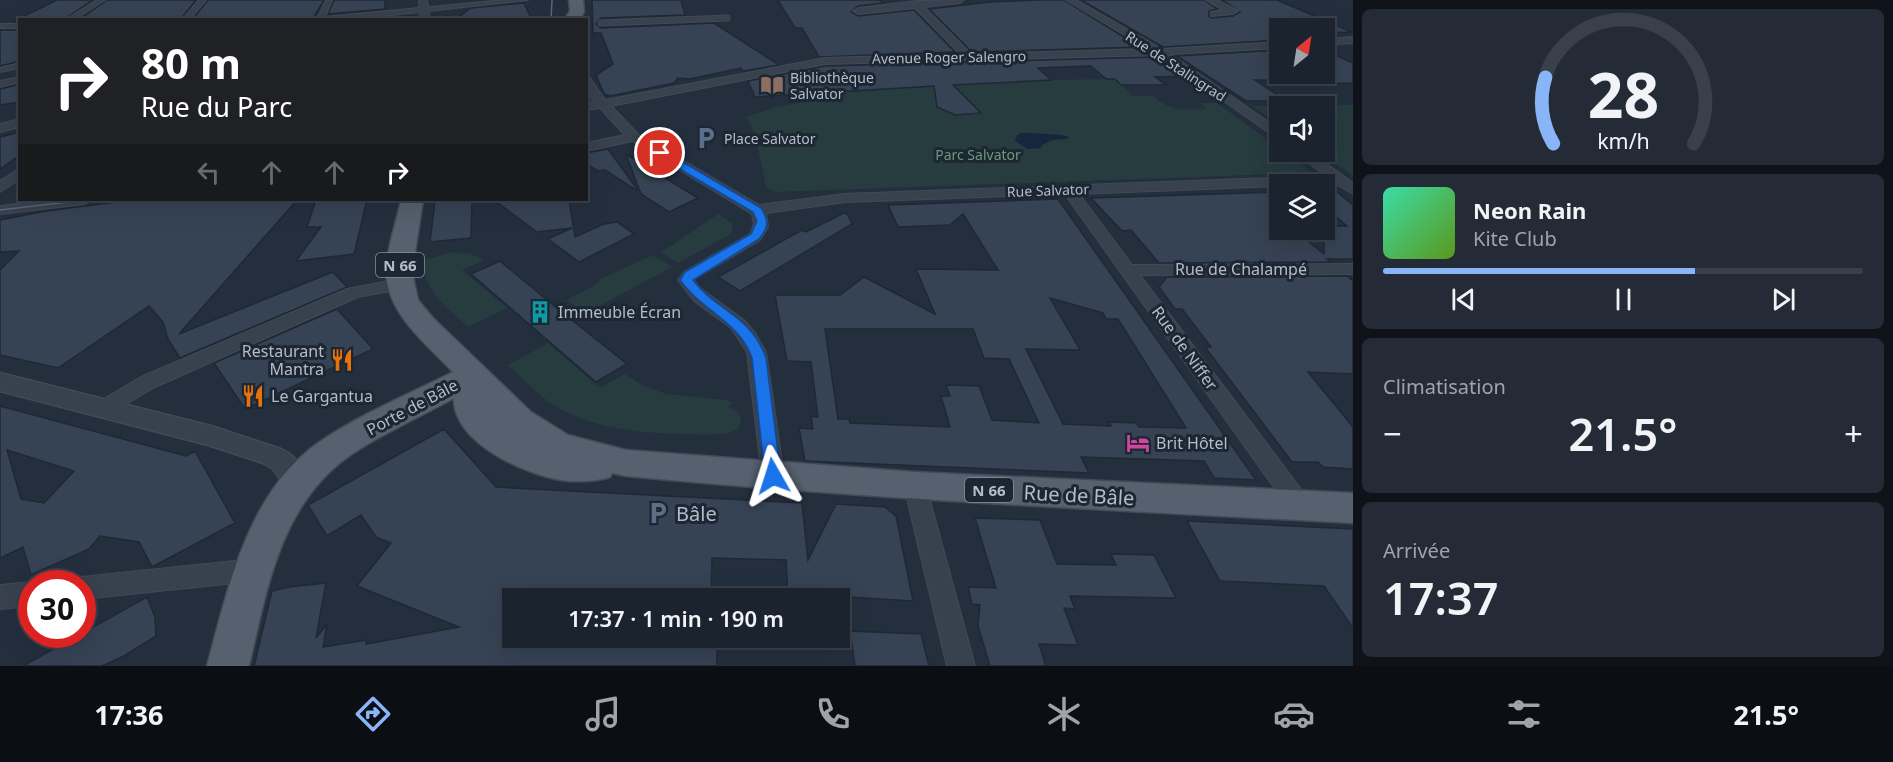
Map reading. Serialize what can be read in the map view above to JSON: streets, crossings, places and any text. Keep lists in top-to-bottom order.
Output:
{
  "streets": {
    "main road": ["N 66", "Porte de Bâle", "Rue de Bâle"],
    "street": [
      "Avenue Roger Salengro",
      "Rue de Stalingrad",
      "Rue Salvator",
      "Rue de Chalampé",
      "Rue de Niffer"
    ]
  },
  "crossings": [
    ["Avenue Roger Salengro", "Rue de Stalingrad"],
    ["Rue Salvator", "Rue de Niffer"],
    ["N 66", "Porte de Bâle"],
    ["Rue de Chalampé", "Rue de Niffer"],
    ["Rue de Niffer", "Rue de Bâle"],
    ["Porte de Bâle", "Rue de Bâle"]
  ],
  "parks": ["Parc Salvator"],
  "places": {
    "library": ["Bibliothèque Salvator"],
    "parking": ["Place Salvator", "Bâle"],
    "building": ["Immeuble Écran"],
    "restaurant": ["Restaurant Mantra", "Le Gargantua"],
    "hotel": ["Brit Hôtel"]
  },
  "north": "top right",
  "page": {
    "turn": ["80 m", "Rue du Parc"],
    "song": ["Neon Rain", "Kite Club"],
    "tile": [
      "Climatisation",
      ["Arrivée", "17:37"]
    ],
    "heat": ["−", "21.5°", "+"],
    "limit": "30",
    "trip": "17:37 · 1 min · 190 m",
    "tabs": ["17:36", "21.5°"],
    "gauge": ["28", "km/h"]
  }
}
